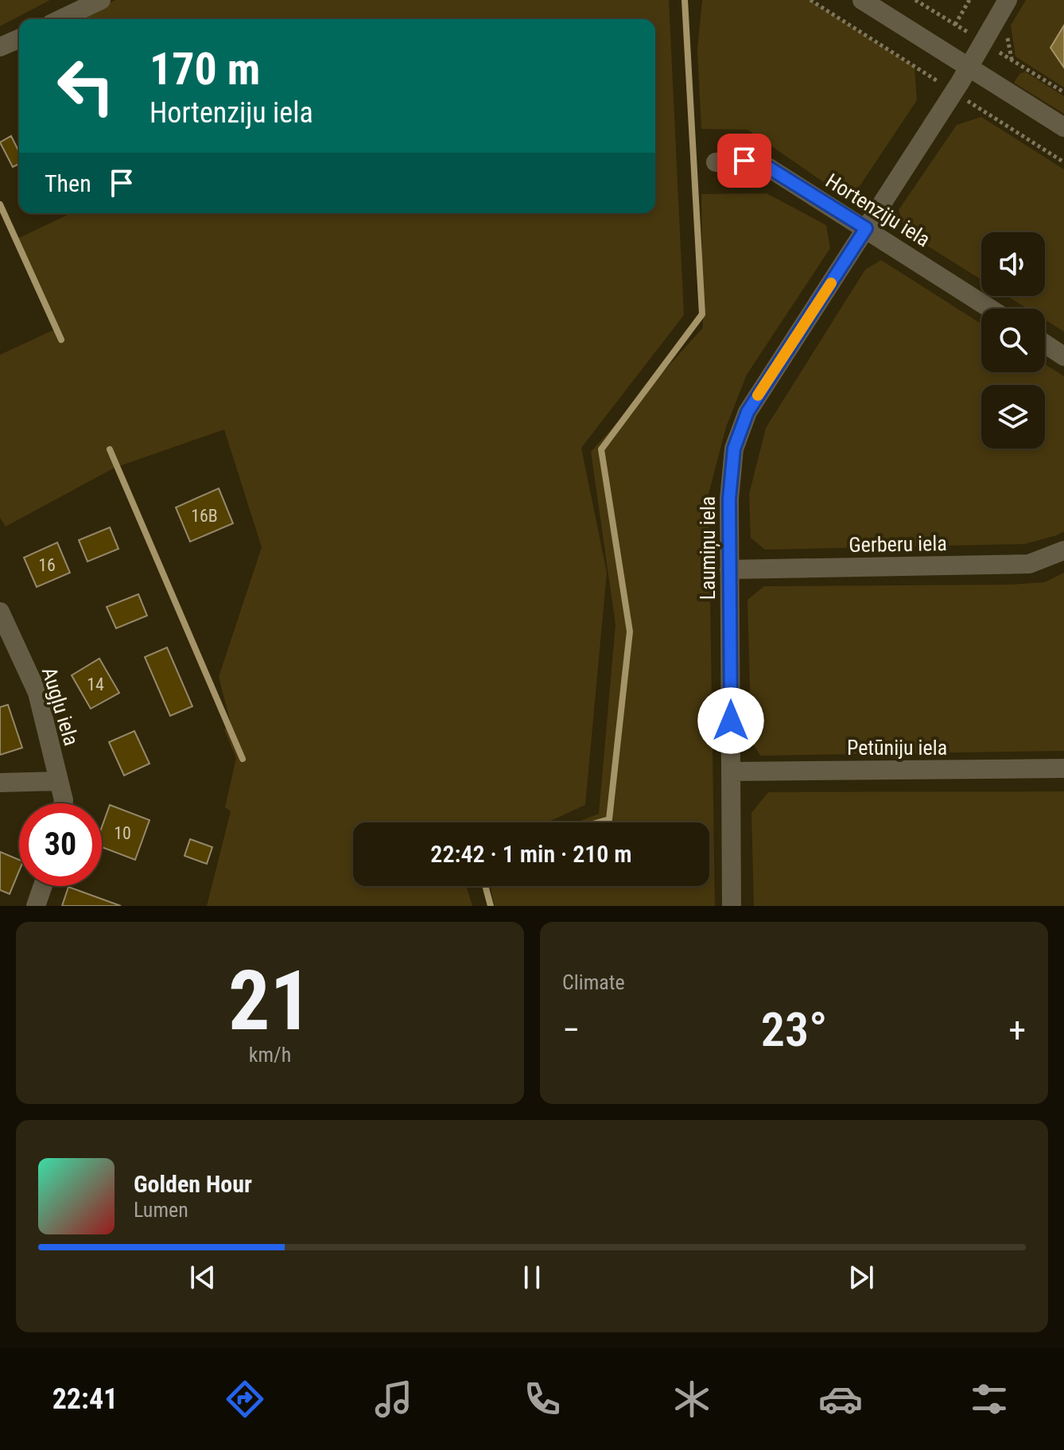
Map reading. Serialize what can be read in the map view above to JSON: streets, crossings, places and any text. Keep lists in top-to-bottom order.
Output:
{
  "streets": {
    "street": [
      "Hortenziju iela",
      "Gerberu iela",
      "Laumiņu iela",
      "Augļu iela",
      "Petūniju iela"
    ]
  },
  "crossings": [
    ["Hortenziju iela", "Laumiņu iela"],
    ["Gerberu iela", "Laumiņu iela"],
    ["Laumiņu iela", "Petūniju iela"]
  ],
  "house_numbers": [
    "16B",
    "16",
    "14",
    "10"
  ],
  "page": {
    "turn": ["170 m", "Hortenziju iela"],
    "then": "Then",
    "limit": "30",
    "trip": "22:42 · 1 min · 210 m",
    "tile": [
      ["21", "km/h"],
      "Climate"
    ],
    "heat": ["−", "23°", "+"],
    "song": ["Golden Hour", "Lumen"],
    "tabs": "22:41"
  }
}
